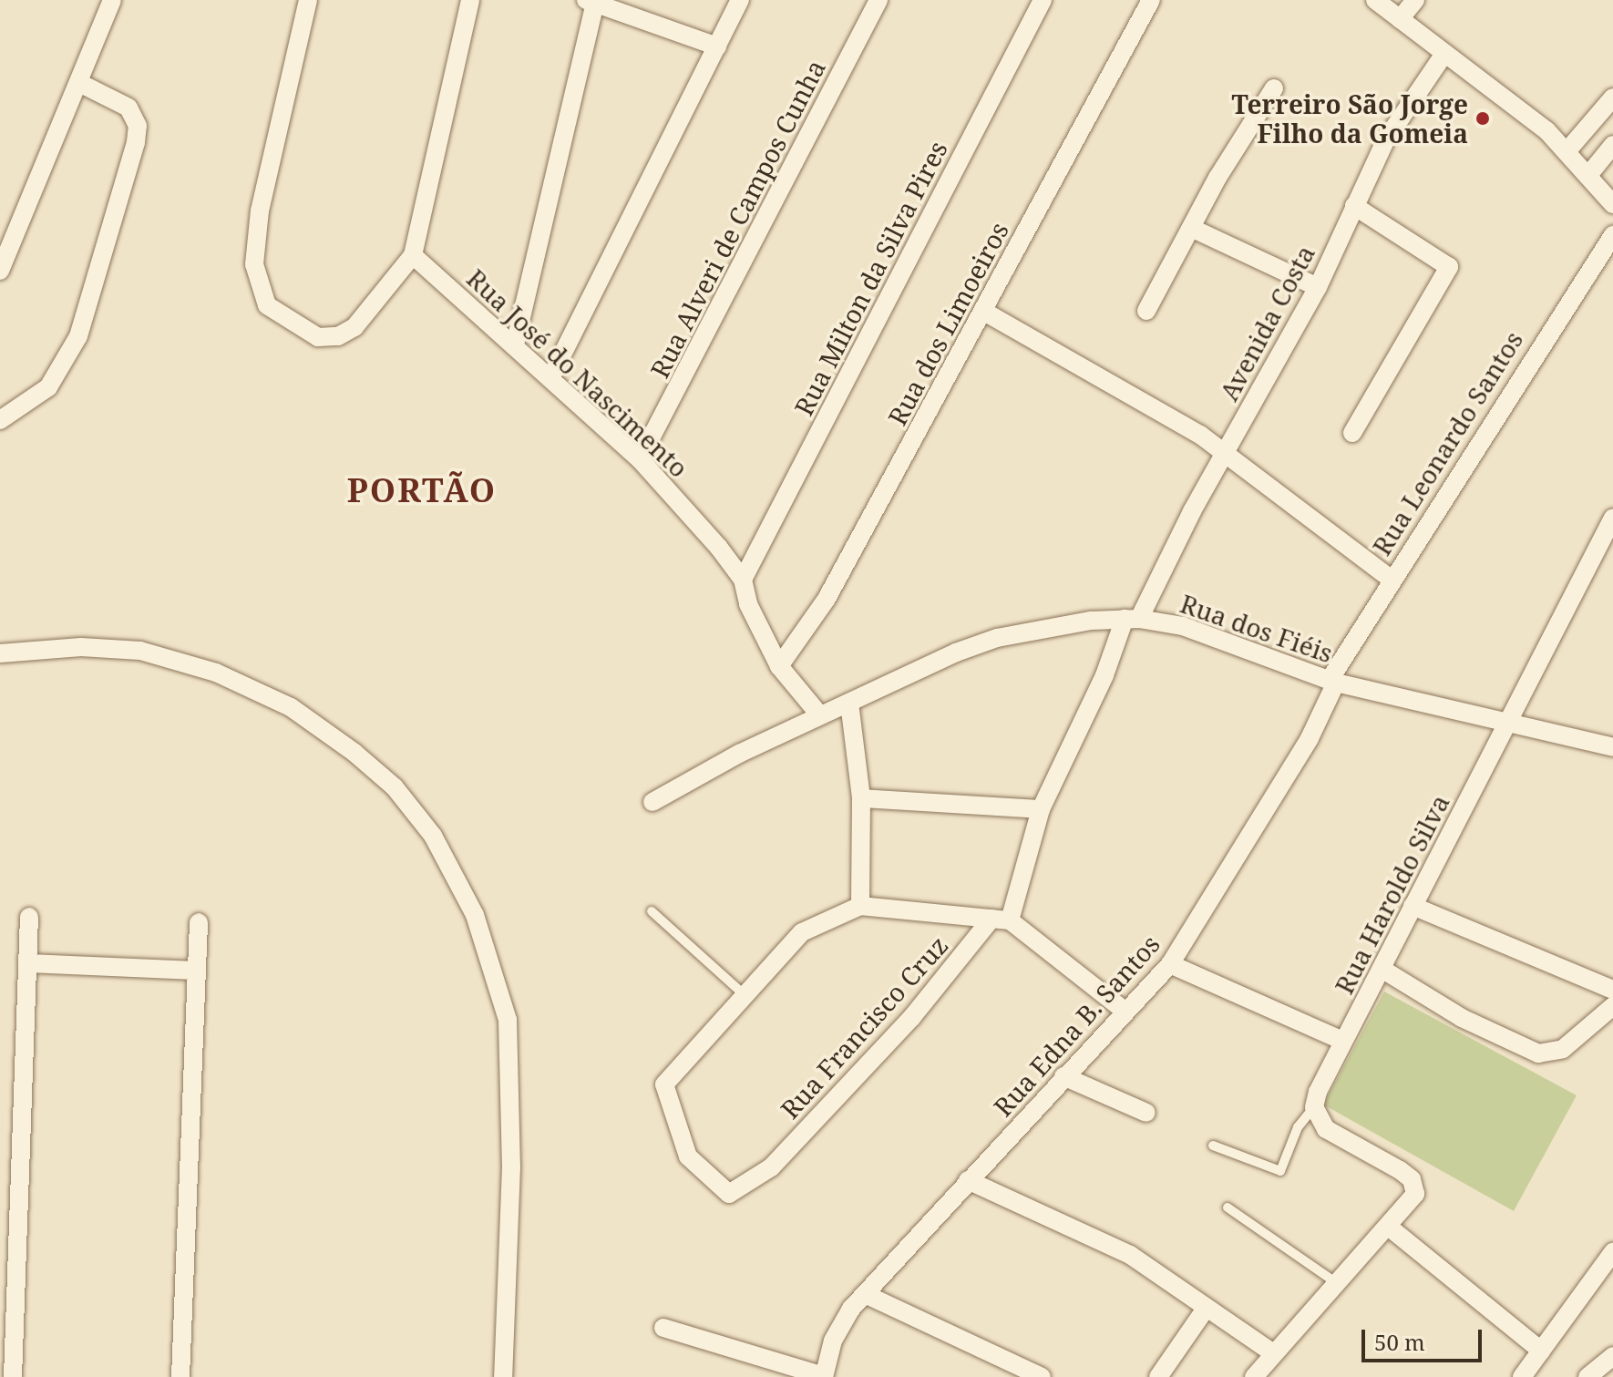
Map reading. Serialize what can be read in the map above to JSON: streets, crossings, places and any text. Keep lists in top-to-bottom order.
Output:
{
  "streets": {
    "street": [
      "Rua Alveri de Campos Cunha",
      "Rua Milton da Silva Pires",
      "Avenida Costa",
      "Rua dos Limoeiros",
      "Rua José do Nascimento",
      "Rua Leonardo Santos",
      "Rua dos Fiéis",
      "Rua Haroldo Silva",
      "Rua Edna B. Santos",
      "Rua Francisco Cruz"
    ]
  },
  "crossings": [
    ["Rua Alveri de Campos Cunha", "Rua José do Nascimento"],
    ["Rua Milton da Silva Pires", "Rua José do Nascimento"],
    ["Avenida Costa", "Rua dos Fiéis"],
    ["Avenida Costa", "Rua Francisco Cruz"],
    ["Rua dos Limoeiros", "Rua José do Nascimento"],
    ["Rua José do Nascimento", "Rua dos Fiéis"],
    ["Rua Leonardo Santos", "Rua dos Fiéis"],
    ["Rua Leonardo Santos", "Rua Edna B. Santos"],
    ["Rua dos Fiéis", "Rua Haroldo Silva"],
    ["Rua dos Fiéis", "Rua Edna B. Santos"]
  ],
  "districts": ["PORTÃO"],
  "places": ["Terreiro São Jorge Filho da Gomeia"],
  "scale_bar": "50 m"
}
